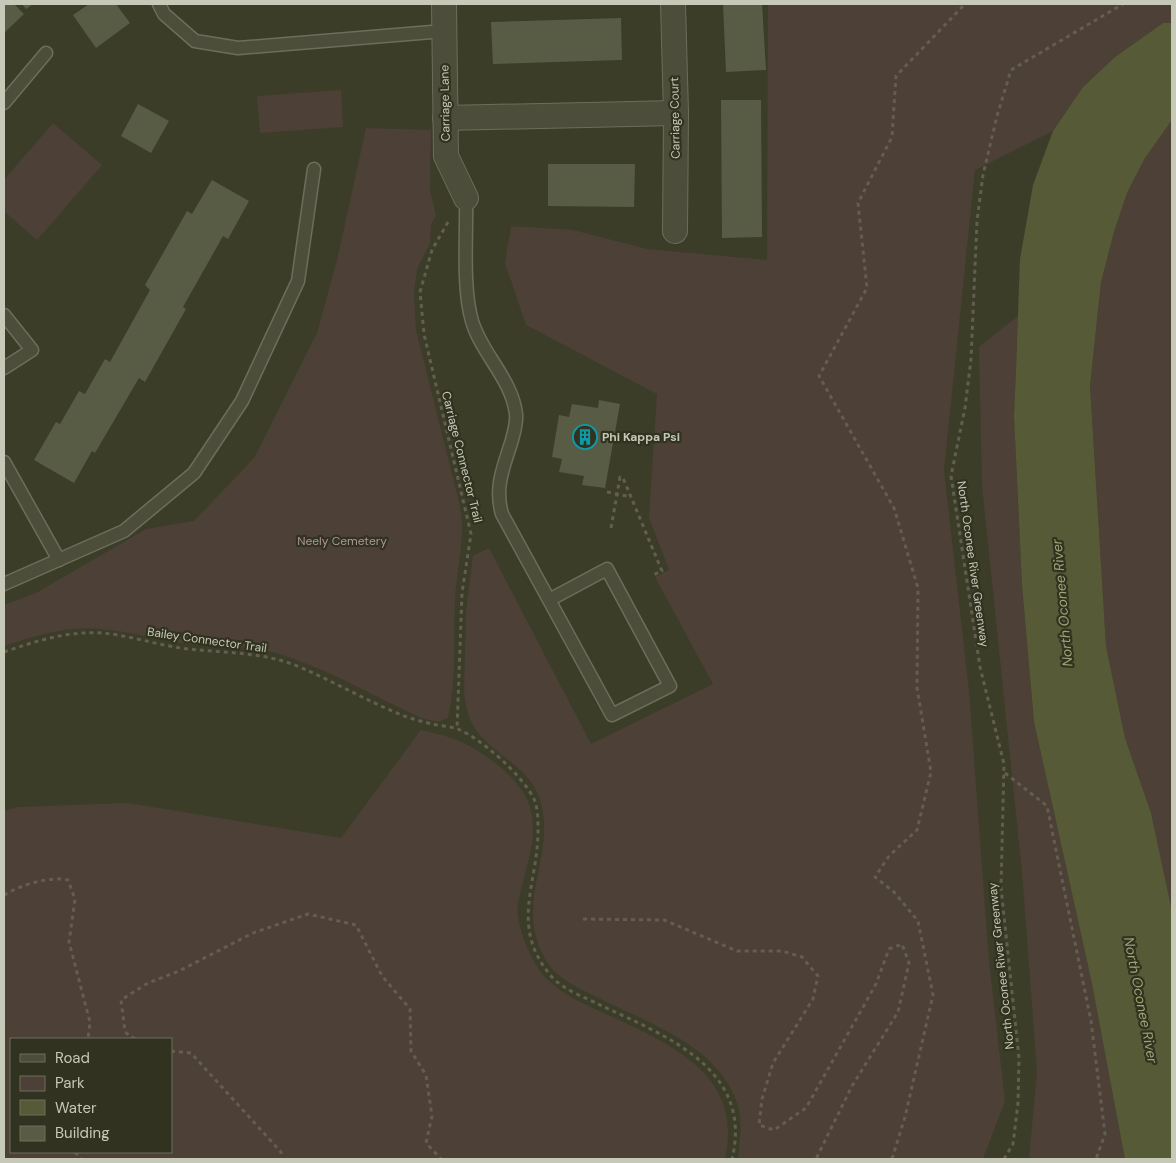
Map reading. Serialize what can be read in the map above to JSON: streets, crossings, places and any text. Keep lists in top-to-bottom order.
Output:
{
  "streets": {
    "street": ["Carriage Lane", "Carriage Court"],
    "path": ["Carriage Connector Trail", "North Oconee River Greenway", "Bailey Connector Trail"]
  },
  "crossings": [
    ["Carriage Connector Trail", "Bailey Connector Trail"]
  ],
  "water": ["North Oconee River"],
  "parks": ["Neely Cemetery"],
  "places": {
    "building": ["Phi Kappa Psi"]
  },
  "legend": [
    "Road",
    "Park",
    "Water",
    "Building"
  ]
}
